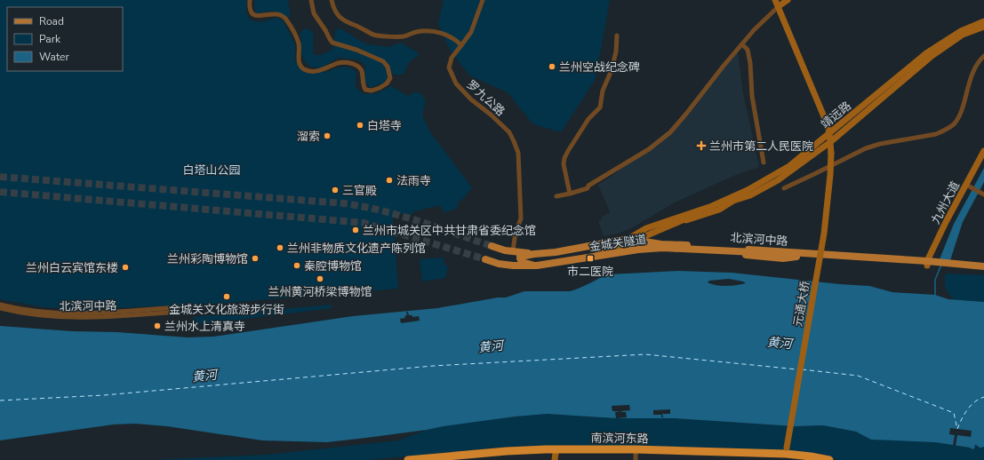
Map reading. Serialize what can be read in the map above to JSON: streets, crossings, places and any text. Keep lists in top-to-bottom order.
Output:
{
  "streets": {
    "highway": ["南滨河东路"],
    "main road": [
      "靖远路",
      "九州大道",
      "北滨河中路",
      "金城关隧道",
      "元通大桥"
    ],
    "street": ["罗九公路"]
  },
  "crossings": [
    ["靖远路", "北滨河中路"],
    ["靖远路", "元通大桥"],
    ["九州大道", "北滨河中路"],
    ["北滨河中路", "金城关隧道"],
    ["元通大桥", "南滨河东路"]
  ],
  "water": ["黄河"],
  "parks": ["白塔山公园"],
  "places": {
    "other": [
      "兰州空战纪念碑",
      "白塔寺",
      "溜索",
      "法雨寺",
      "三官殿",
      "兰州市城关区中共甘肃省委纪念馆",
      "兰州非物质文化遗产陈列馆",
      "兰州彩陶博物馆",
      "秦腔博物馆",
      "兰州白云宾馆东楼",
      "兰州黄河桥梁博物馆",
      "金城关文化旅游步行街",
      "兰州水上清真寺"
    ],
    "health": ["兰州市第二人民医院"],
    "transit": ["市二医院"]
  },
  "legend": ["Road", "Park", "Water"]
}
